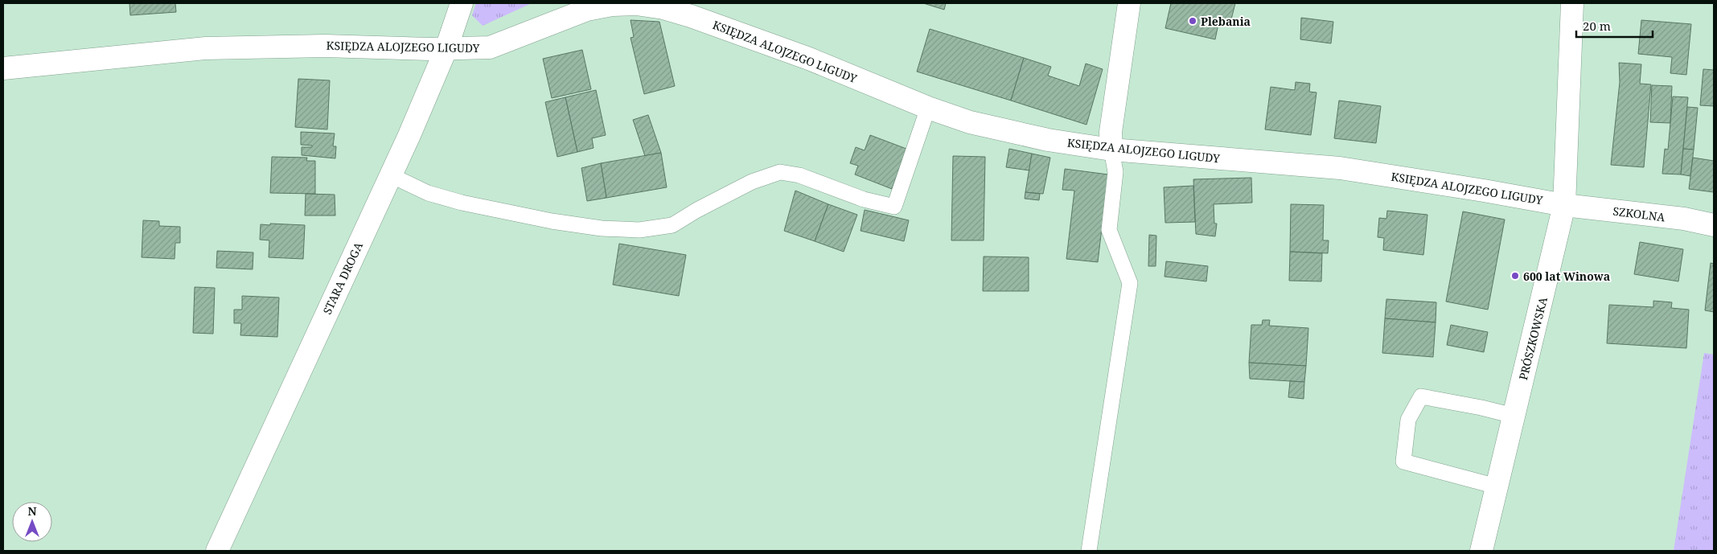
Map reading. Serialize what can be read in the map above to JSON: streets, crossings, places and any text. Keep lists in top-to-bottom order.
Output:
{
  "streets": {
    "street": [
      "KSIĘDZA ALOJZEGO LIGUDY",
      "SZKOLNA",
      "STARA DROGA",
      "PRÓSZKOWSKA"
    ]
  },
  "crossings": [
    ["KSIĘDZA ALOJZEGO LIGUDY", "SZKOLNA"],
    ["KSIĘDZA ALOJZEGO LIGUDY", "STARA DROGA"],
    ["KSIĘDZA ALOJZEGO LIGUDY", "PRÓSZKOWSKA"],
    ["SZKOLNA", "PRÓSZKOWSKA"]
  ],
  "places": ["Plebania", "600 lat Winowa"],
  "scale_bar": "20 m",
  "north": "top"
}
